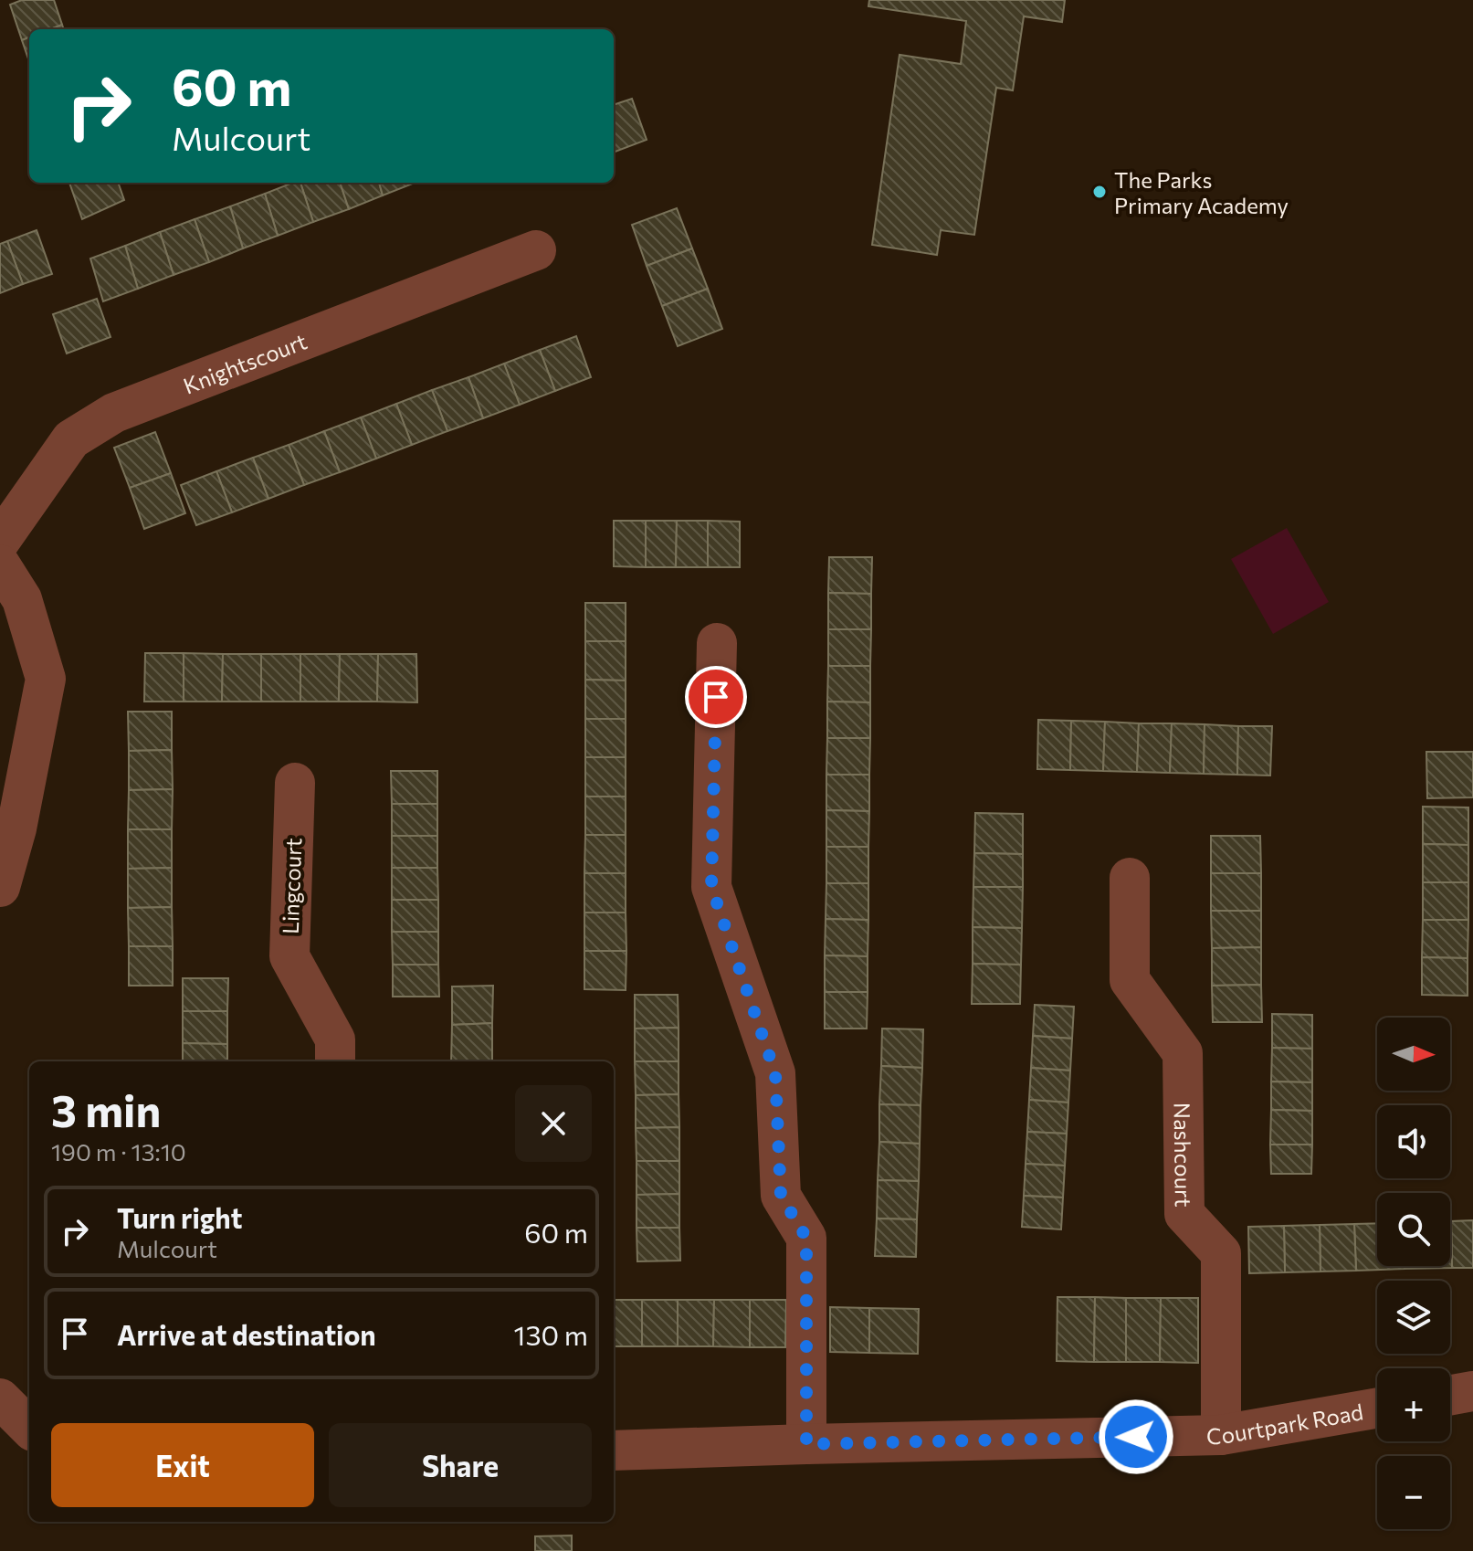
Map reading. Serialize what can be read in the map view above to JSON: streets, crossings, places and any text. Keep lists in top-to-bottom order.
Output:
{
  "streets": {
    "street": [
      "Knightscourt",
      "Lingcourt",
      "Nashcourt",
      "Courtpark Road"
    ]
  },
  "crossings": [
    ["Nashcourt", "Courtpark Road"]
  ],
  "places": ["The Parks Primary Academy"],
  "north": "right",
  "page": {
    "turn": ["60 m", "Mulcourt"],
    "map_buttons": ["+", "−"],
    "heading": ["3 min", "190 m · 13:10"],
    "list": [
      {
        "name": "Turn right",
        "note": "Mulcourt",
        "value": "60 m"
      },
      {
        "name": "Arrive at destination",
        "value": "130 m"
      }
    ],
    "buttons": ["Exit", "Share"]
  }
}
